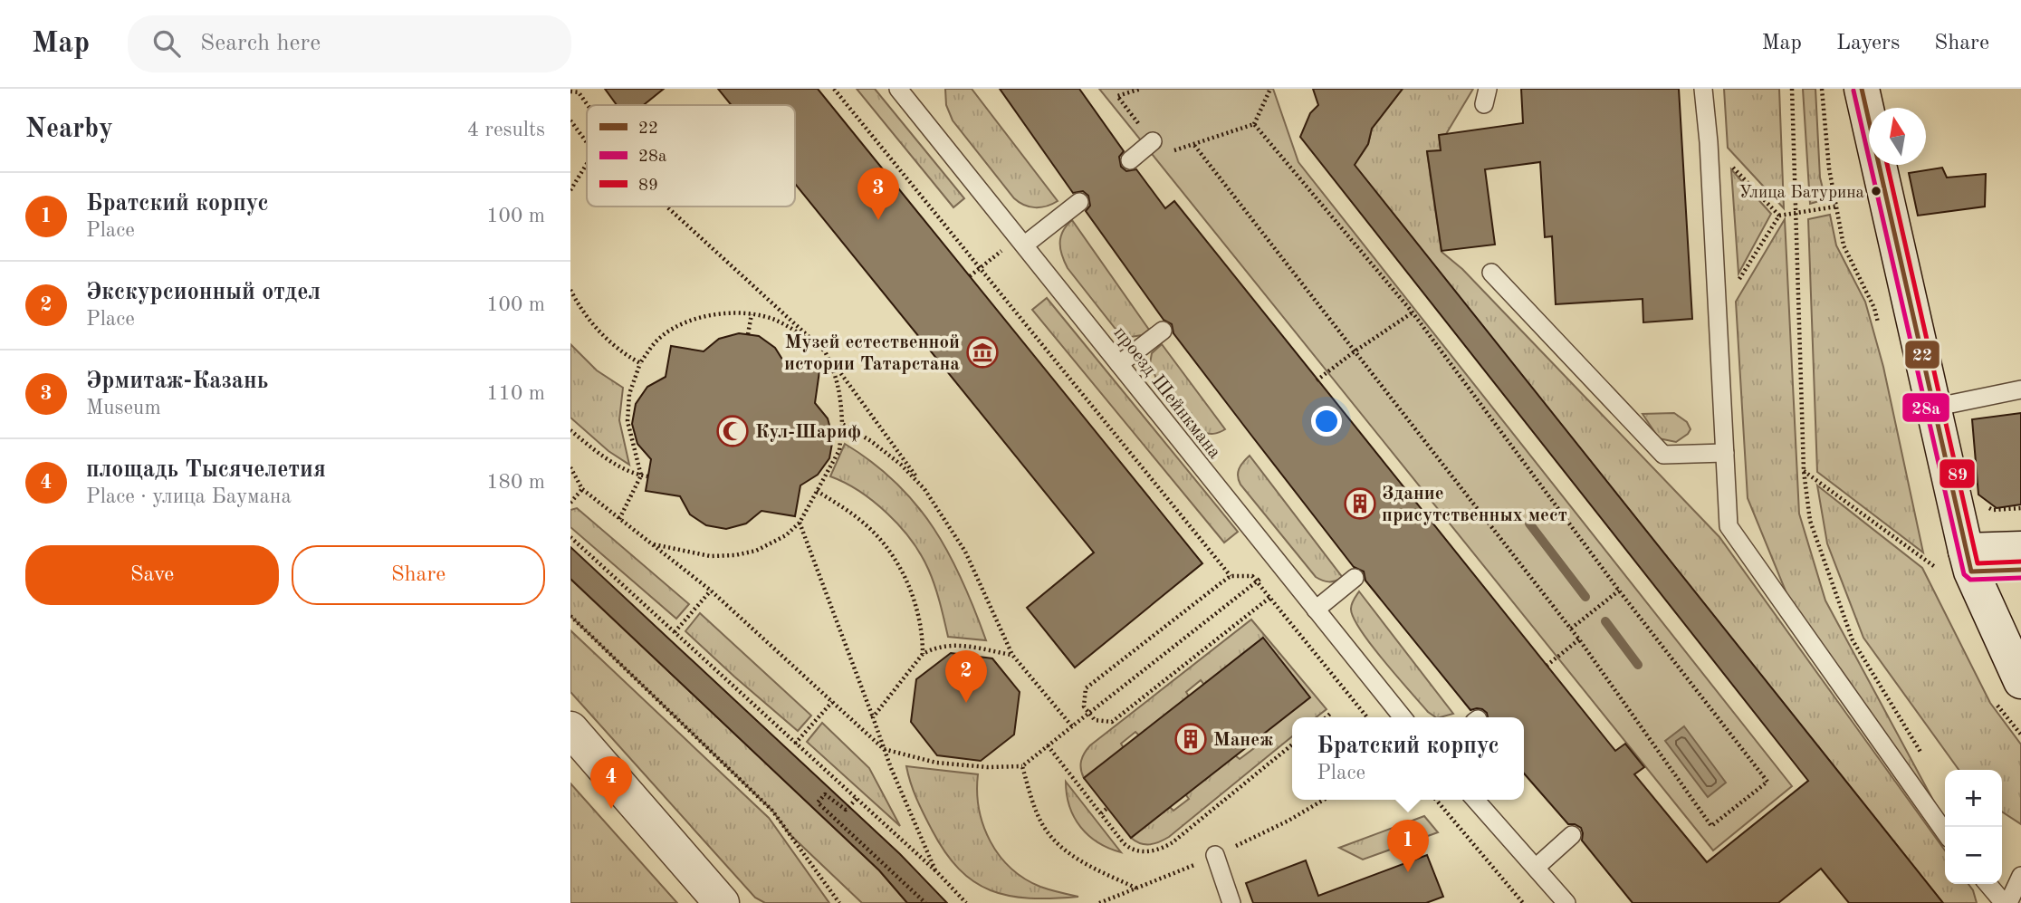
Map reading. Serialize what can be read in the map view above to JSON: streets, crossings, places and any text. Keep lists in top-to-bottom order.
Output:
{
  "streets": {
    "lane": ["проезд Шейнкмана"]
  },
  "places": {
    "other": ["Улица Батурина"],
    "museum": ["Музей естественной истории Татарстана"],
    "mosque": ["Кул-Шариф"],
    "building": ["Здание присутственных мест", "Манеж"]
  },
  "lines": ["transit line 22", "transit line 28a", "transit line 89"],
  "legend": ["22", "28a", "89"],
  "north": "top",
  "page": {
    "header": "Map",
    "search": "Search here",
    "nav": ["Map", "Layers", "Share"],
    "heading": ["Nearby", "4 results"],
    "pins": [
      "3",
      "2",
      "4",
      "1"
    ],
    "list": [
      {
        "mark": "1",
        "name": "Братский корпус",
        "note": "Place",
        "value": "100 m"
      },
      {
        "mark": "2",
        "name": "Экскурсионный отдел",
        "note": "Place",
        "value": "100 m"
      },
      {
        "mark": "3",
        "name": "Эрмитаж-Казань",
        "note": "Museum",
        "value": "110 m"
      },
      {
        "mark": "4",
        "name": "площадь Тысячелетия",
        "note": "Place · улица Баумана",
        "value": "180 m"
      }
    ],
    "buttons": ["Save", "Share"],
    "popup": ["Братский корпус", "Place"],
    "map_buttons": ["+", "−"]
  }
}
